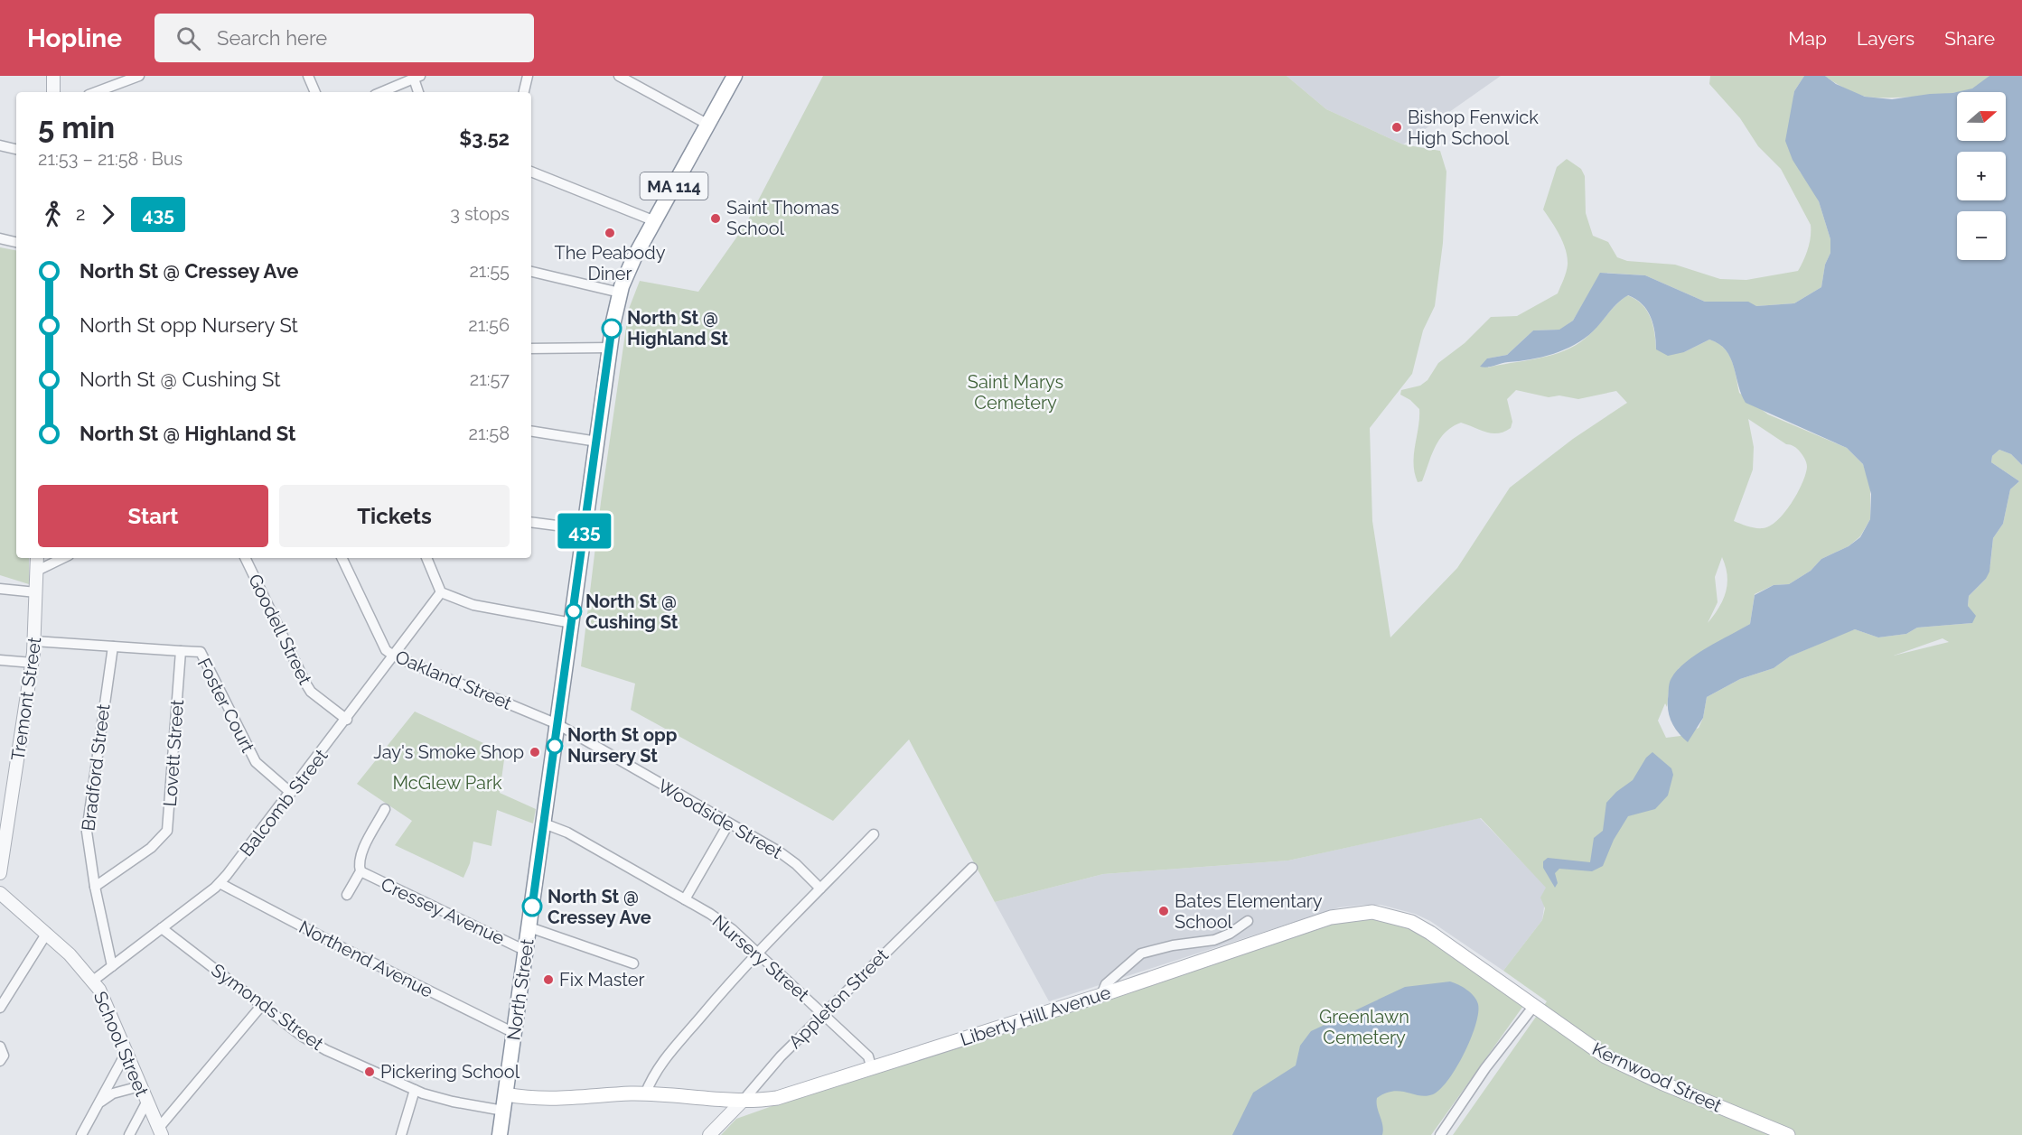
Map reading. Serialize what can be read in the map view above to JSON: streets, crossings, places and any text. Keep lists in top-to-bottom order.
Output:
{
  "streets": {
    "highway": ["MA 114", "North Street"],
    "main road": ["Liberty Hill Avenue", "Kernwood Street"],
    "street": [
      "Goodell Street",
      "Oakland Street",
      "Tremont Street",
      "Foster Court",
      "Lovett Street",
      "Bradford Street",
      "Balcomb Street",
      "Woodside Street",
      "Cressey Avenue",
      "Nursery Street",
      "Northend Avenue",
      "Appleton Street",
      "Symonds Street",
      "School Street"
    ]
  },
  "crossings": [
    ["MA 114", "North Street"],
    ["Goodell Street", "Balcomb Street"],
    ["Oakland Street", "Balcomb Street"],
    ["Oakland Street", "Woodside Street"],
    ["Oakland Street", "North Street"],
    ["Foster Court", "Lovett Street"],
    ["Foster Court", "Balcomb Street"],
    ["Lovett Street", "Bradford Street"],
    ["Bradford Street", "Balcomb Street"],
    ["Balcomb Street", "Northend Avenue"],
    ["Balcomb Street", "Symonds Street"],
    ["Balcomb Street", "School Street"],
    ["Woodside Street", "North Street"],
    ["Cressey Avenue", "North Street"],
    ["Nursery Street", "North Street"],
    ["Nursery Street", "Appleton Street"],
    ["Nursery Street", "Liberty Hill Avenue"],
    ["Northend Avenue", "North Street"],
    ["North Street", "Symonds Street"],
    ["North Street", "Liberty Hill Avenue"],
    ["Appleton Street", "Liberty Hill Avenue"],
    ["Liberty Hill Avenue", "Kernwood Street"]
  ],
  "parks": ["Saint Marys Cemetery", "McGlew Park", "Greenlawn Cemetery"],
  "places": [
    "Bishop Fenwick High School",
    "Saint Thomas School",
    "The Peabody Diner",
    "North St @ Highland St",
    "North St @ Cushing St",
    "North St opp Nursery St",
    "Jay's Smoke Shop",
    "North St @ Cressey Ave",
    "Bates Elementary School",
    "Fix Master",
    "Pickering School"
  ],
  "lines": ["bus line 435"],
  "north": "right",
  "page": {
    "header": "Hopline",
    "search": "Search here",
    "nav": ["Map", "Layers", "Share"],
    "on_map": "435",
    "map_buttons": ["+", "−"],
    "heading": ["5 min", "21:53 – 21:58 · Bus", "$3.52"],
    "legs": ["2", "435", "3 stops"],
    "list": [
      {
        "name": "North St @ Cressey Ave",
        "value": "21:55"
      },
      {
        "name": "North St opp Nursery St",
        "value": "21:56"
      },
      {
        "name": "North St @ Cushing St",
        "value": "21:57"
      },
      {
        "name": "North St @ Highland St",
        "value": "21:58"
      }
    ],
    "buttons": ["Start", "Tickets"]
  }
}
